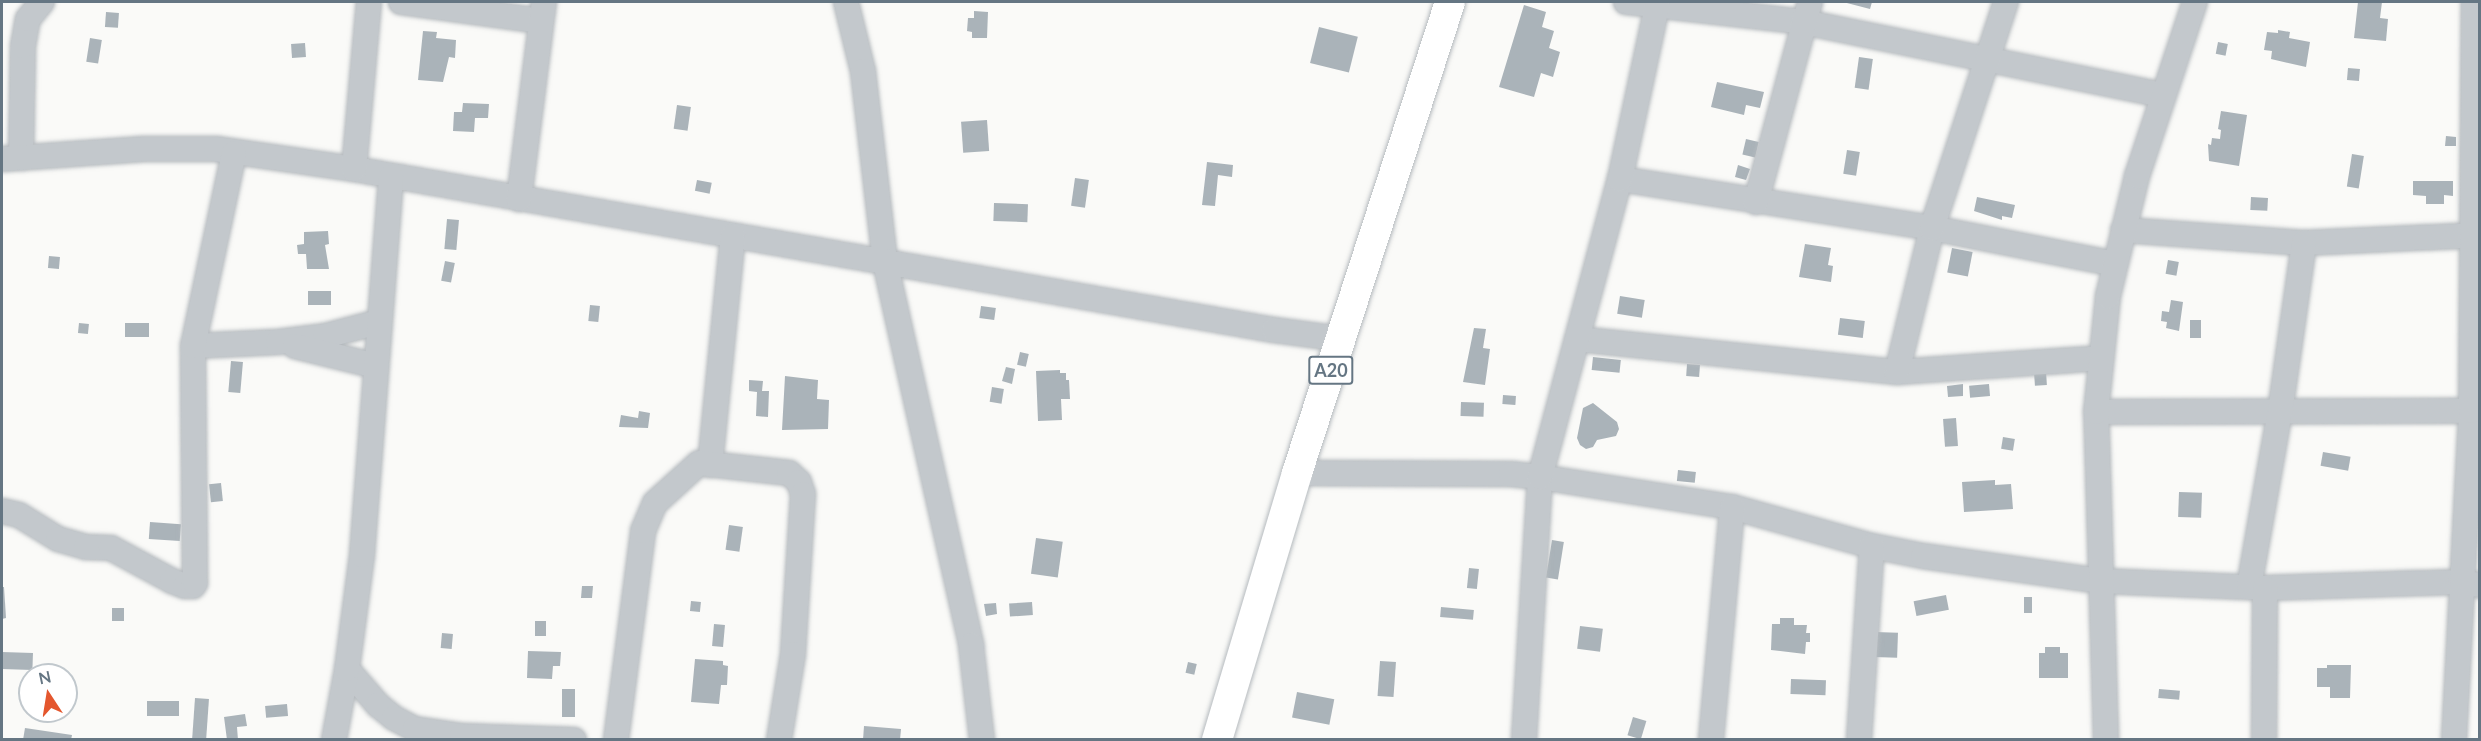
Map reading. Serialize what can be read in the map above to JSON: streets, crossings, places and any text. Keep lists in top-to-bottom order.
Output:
{
  "streets": {
    "main road": ["A20"]
  },
  "north": "top"
}
